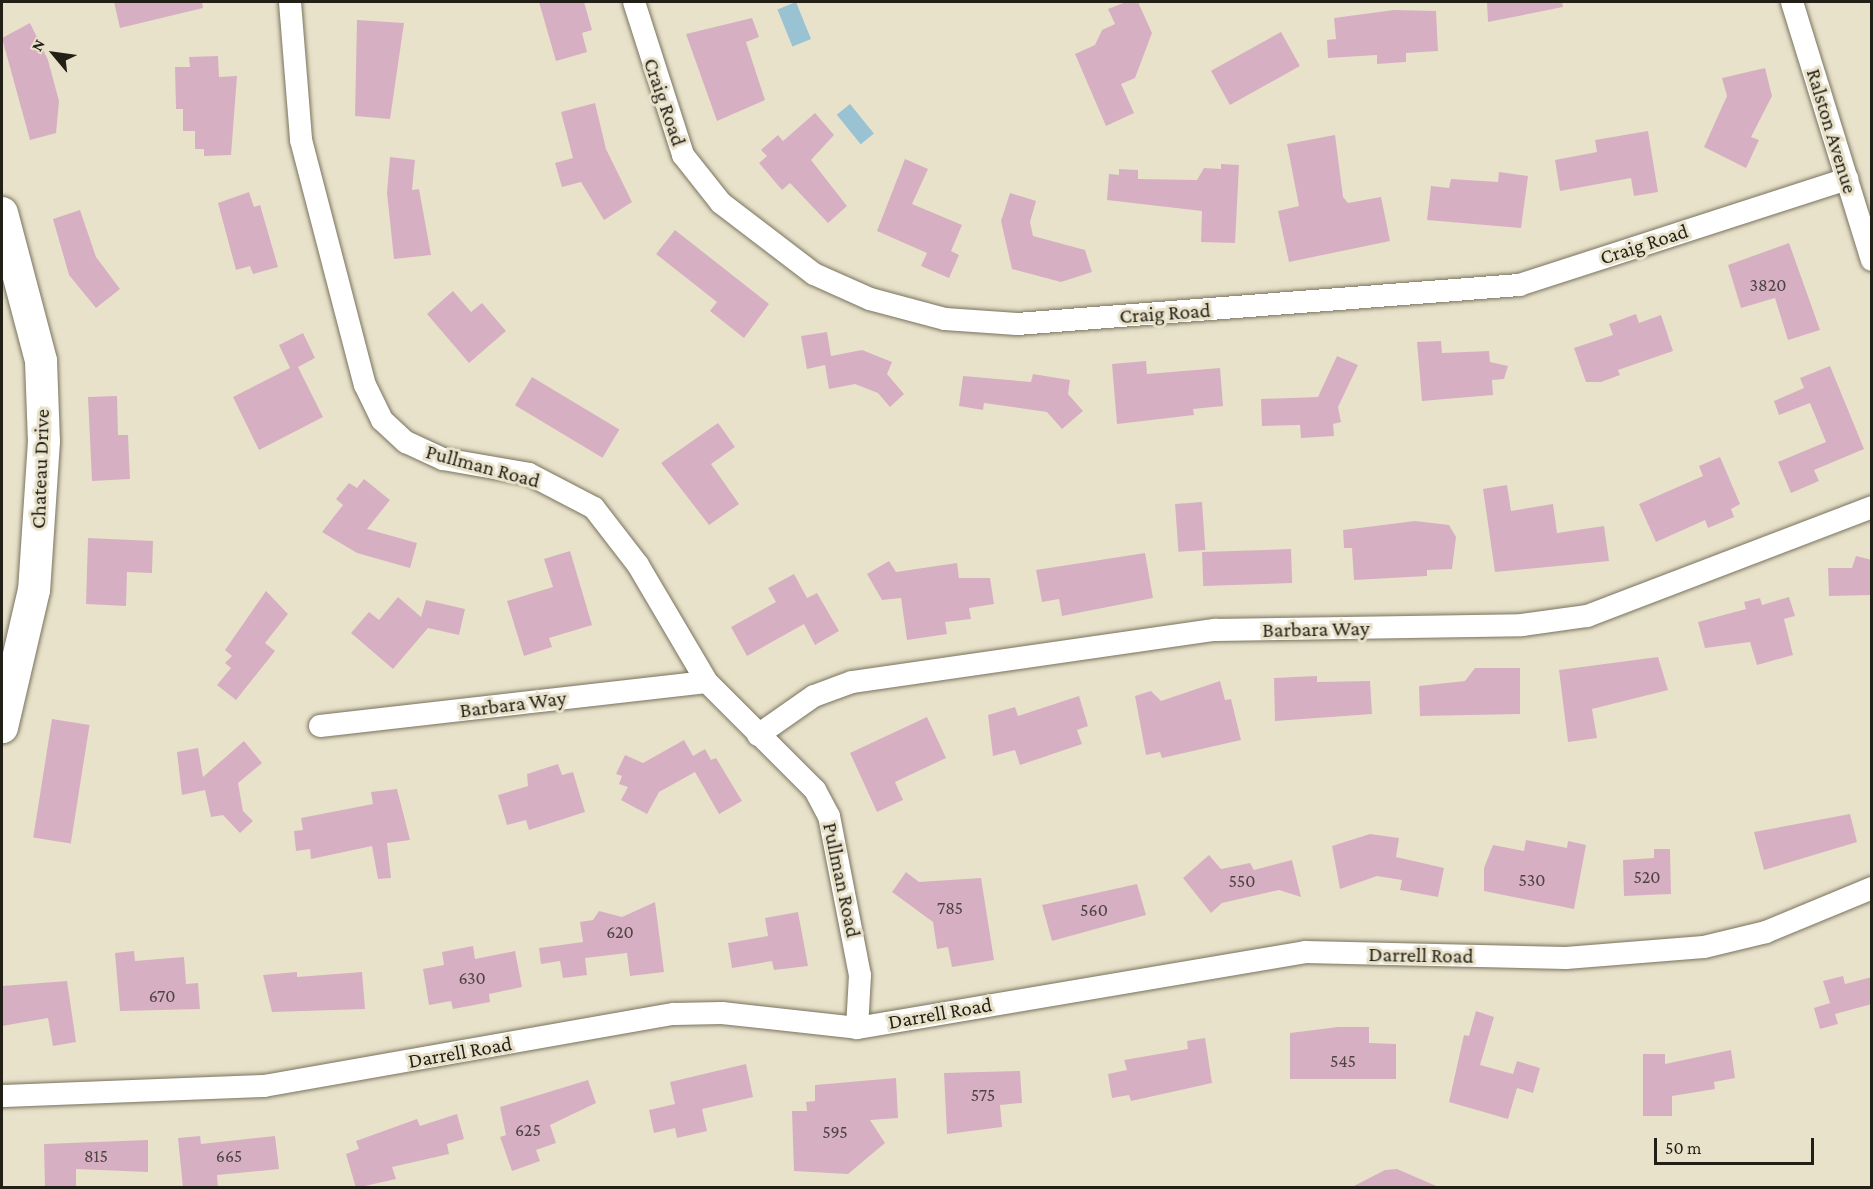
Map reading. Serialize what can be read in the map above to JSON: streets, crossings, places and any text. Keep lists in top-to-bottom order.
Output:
{
  "streets": {
    "street": [
      "Craig Road",
      "Ralston Avenue",
      "Pullman Road",
      "Chateau Drive",
      "Barbara Way",
      "Darrell Road"
    ]
  },
  "crossings": [
    ["Craig Road", "Ralston Avenue"],
    ["Pullman Road", "Barbara Way"],
    ["Pullman Road", "Darrell Road"]
  ],
  "house_numbers": [
    "3820",
    "520",
    "530",
    "550",
    "785",
    "560",
    "620",
    "630",
    "670",
    "545",
    "575",
    "625",
    "595",
    "815",
    "665"
  ],
  "scale_bar": "50 m",
  "north": "top left"
}
